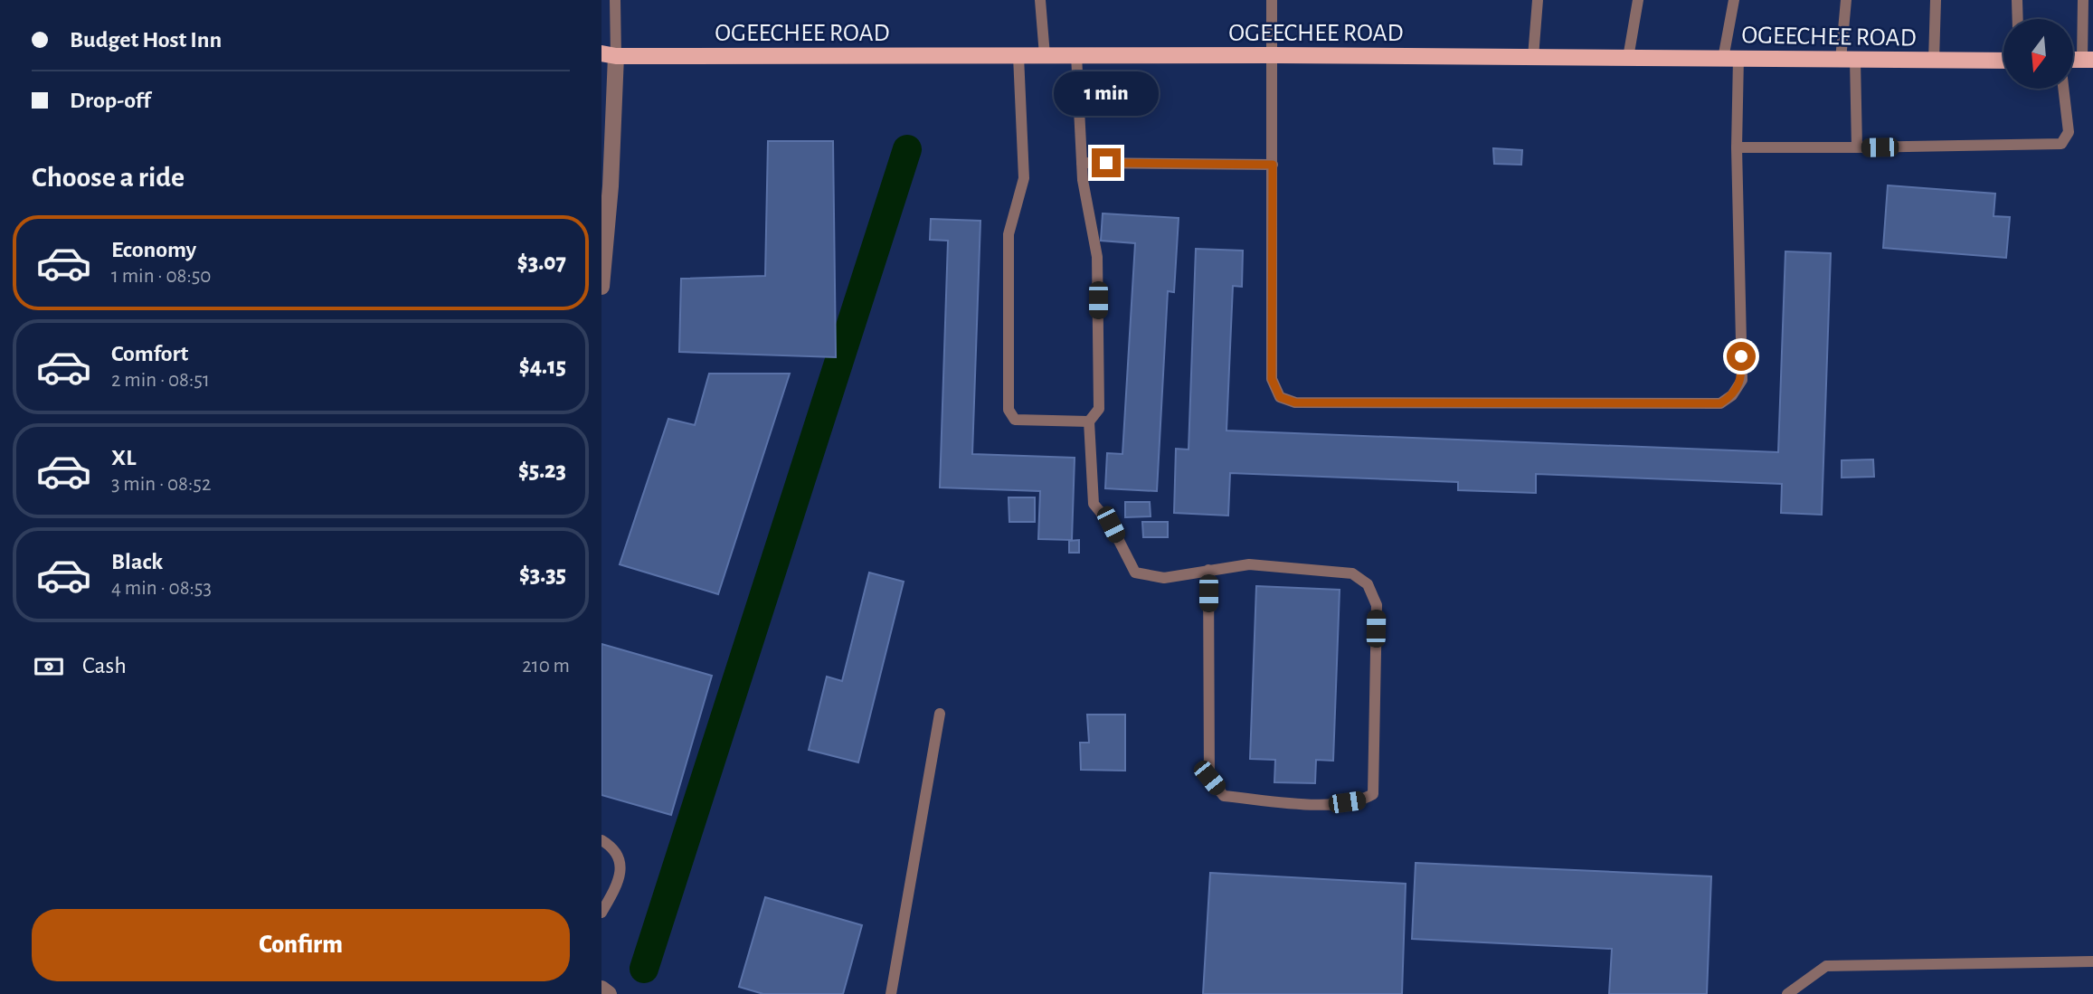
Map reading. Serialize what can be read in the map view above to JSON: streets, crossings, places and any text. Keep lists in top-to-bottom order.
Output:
{
  "streets": {
    "main road": ["OGEECHEE ROAD"]
  },
  "north": "bottom",
  "page": {
    "banner": ["Budget Host Inn", "Drop-off"],
    "bubble": "1 min",
    "heading": "Choose a ride",
    "list": [
      {
        "name": "Economy",
        "note": "1 min · 08:50",
        "value": "$3.07"
      },
      {
        "name": "Comfort",
        "note": "2 min · 08:51",
        "value": "$4.15"
      },
      {
        "name": "XL",
        "note": "3 min · 08:52",
        "value": "$5.23"
      },
      {
        "name": "Black",
        "note": "4 min · 08:53",
        "value": "$3.35"
      }
    ],
    "pay": ["Cash", "210 m"],
    "buttons": "Confirm"
  }
}
